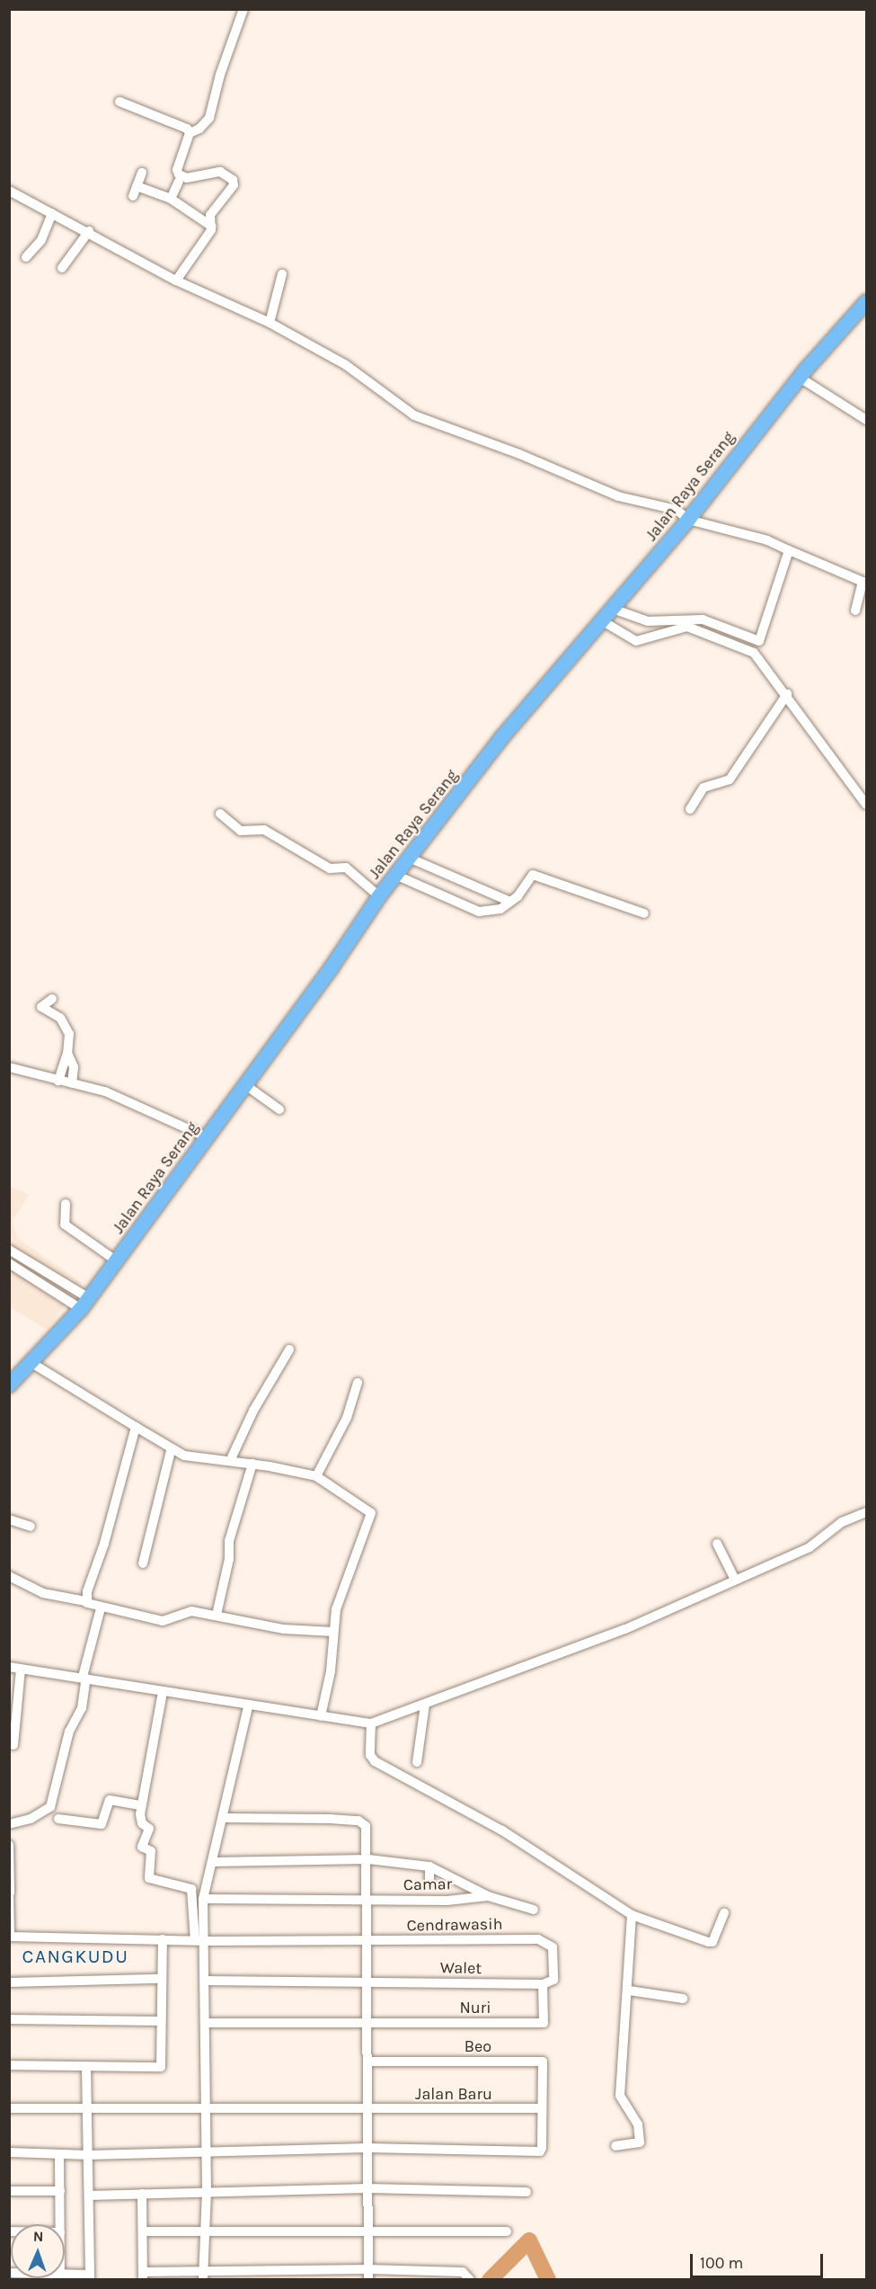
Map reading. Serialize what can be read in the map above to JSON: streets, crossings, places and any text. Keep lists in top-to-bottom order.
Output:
{
  "streets": {
    "highway": ["Jalan Raya Serang"],
    "street": [
      "Camar",
      "Cendrawasih",
      "Walet",
      "Nuri",
      "Beo",
      "Jalan Baru"
    ]
  },
  "crossings": [
    ["Cendrawasih", "Walet"],
    ["Walet", "Nuri"],
    ["Beo", "Jalan Baru"]
  ],
  "districts": ["CANGKUDU"],
  "scale_bar": "100 m",
  "north": "top"
}
